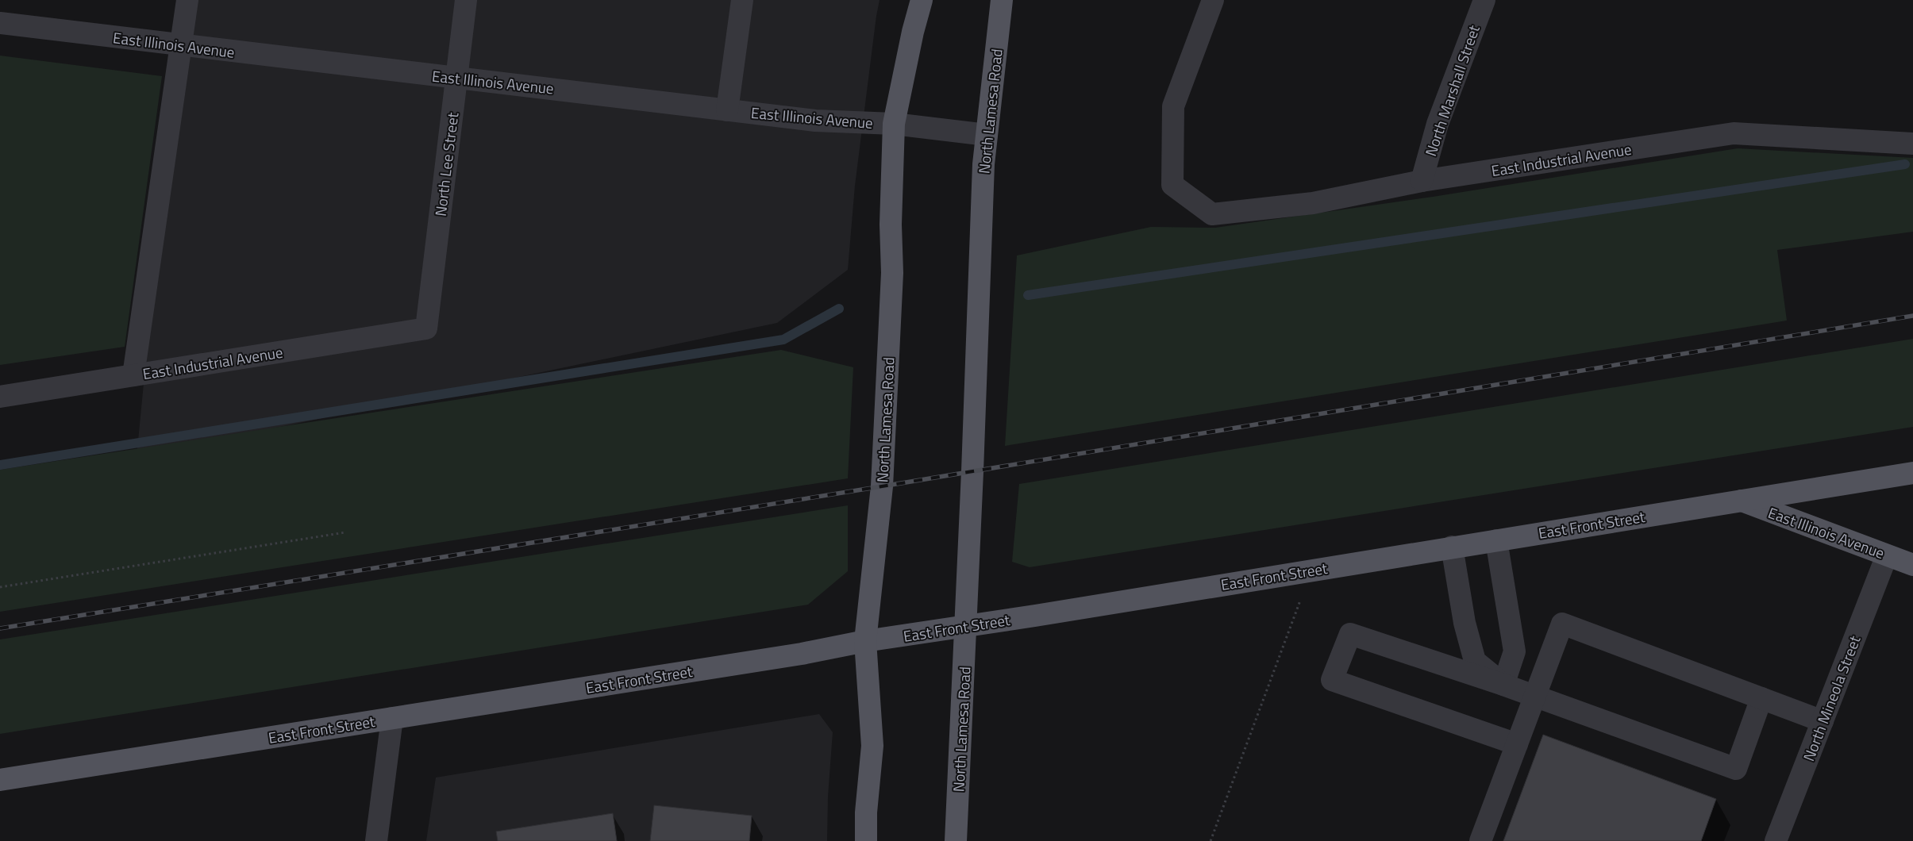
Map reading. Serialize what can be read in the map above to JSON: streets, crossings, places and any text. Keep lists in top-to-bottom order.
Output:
{
  "streets": {
    "main road": ["East Illinois Avenue", "North Lamesa Road", "East Front Street"],
    "street": [
      "North Marshall Street",
      "East Industrial Avenue",
      "North Lee Street",
      "North Mineola Street"
    ]
  },
  "crossings": [
    ["East Illinois Avenue", "North Lamesa Road"],
    ["East Illinois Avenue", "North Lee Street"],
    ["East Illinois Avenue", "East Front Street"],
    ["East Illinois Avenue", "North Mineola Street"],
    ["North Marshall Street", "East Industrial Avenue"],
    ["North Lamesa Road", "East Front Street"],
    ["East Industrial Avenue", "North Lee Street"]
  ]
}
